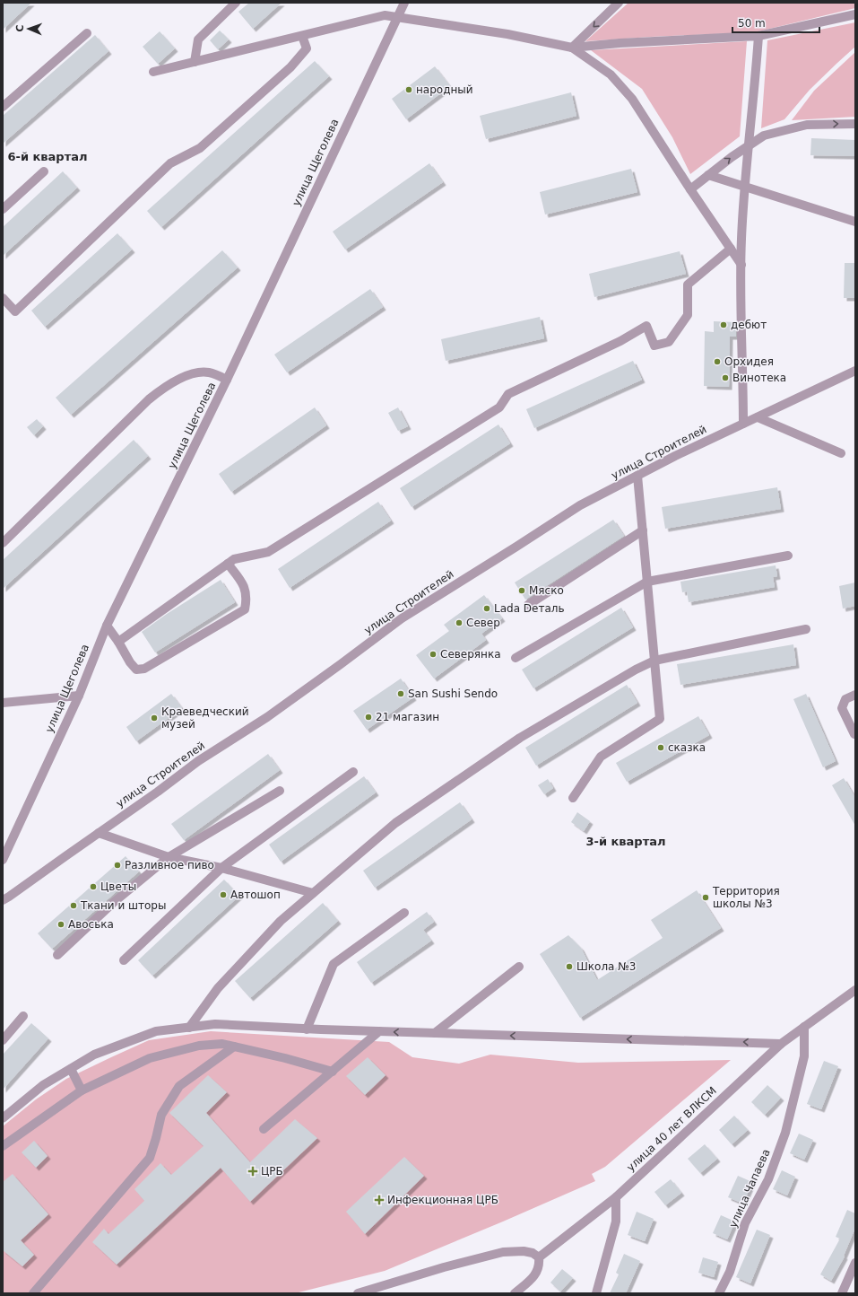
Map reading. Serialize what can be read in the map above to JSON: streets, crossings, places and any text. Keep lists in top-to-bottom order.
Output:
{
  "streets": {
    "street": [
      "улица Щеголева",
      "улица Строителей",
      "улица 40 лет ВЛКСМ",
      "улица Чапаева"
    ]
  },
  "crossings": [
    ["улица 40 лет ВЛКСМ", "улица Чапаева"]
  ],
  "districts": ["6-й квартал", "3-й квартал"],
  "places": {
    "other": [
      "народный",
      "дебют",
      "Орхидея",
      "Винотека",
      "Мяско",
      "Lada Dеталь",
      "Север",
      "Северянка",
      "San Sushi Sendo",
      "21 магазин",
      "Краеведческий музей",
      "сказка",
      "Разливное пиво",
      "Цветы",
      "Автошоп",
      "Территория школы №3",
      "Ткани и шторы",
      "Авоська",
      "Школа №3"
    ],
    "health": ["ЦРБ", "Инфекционная ЦРБ"]
  },
  "scale_bar": "50 m",
  "north": "left"
}
